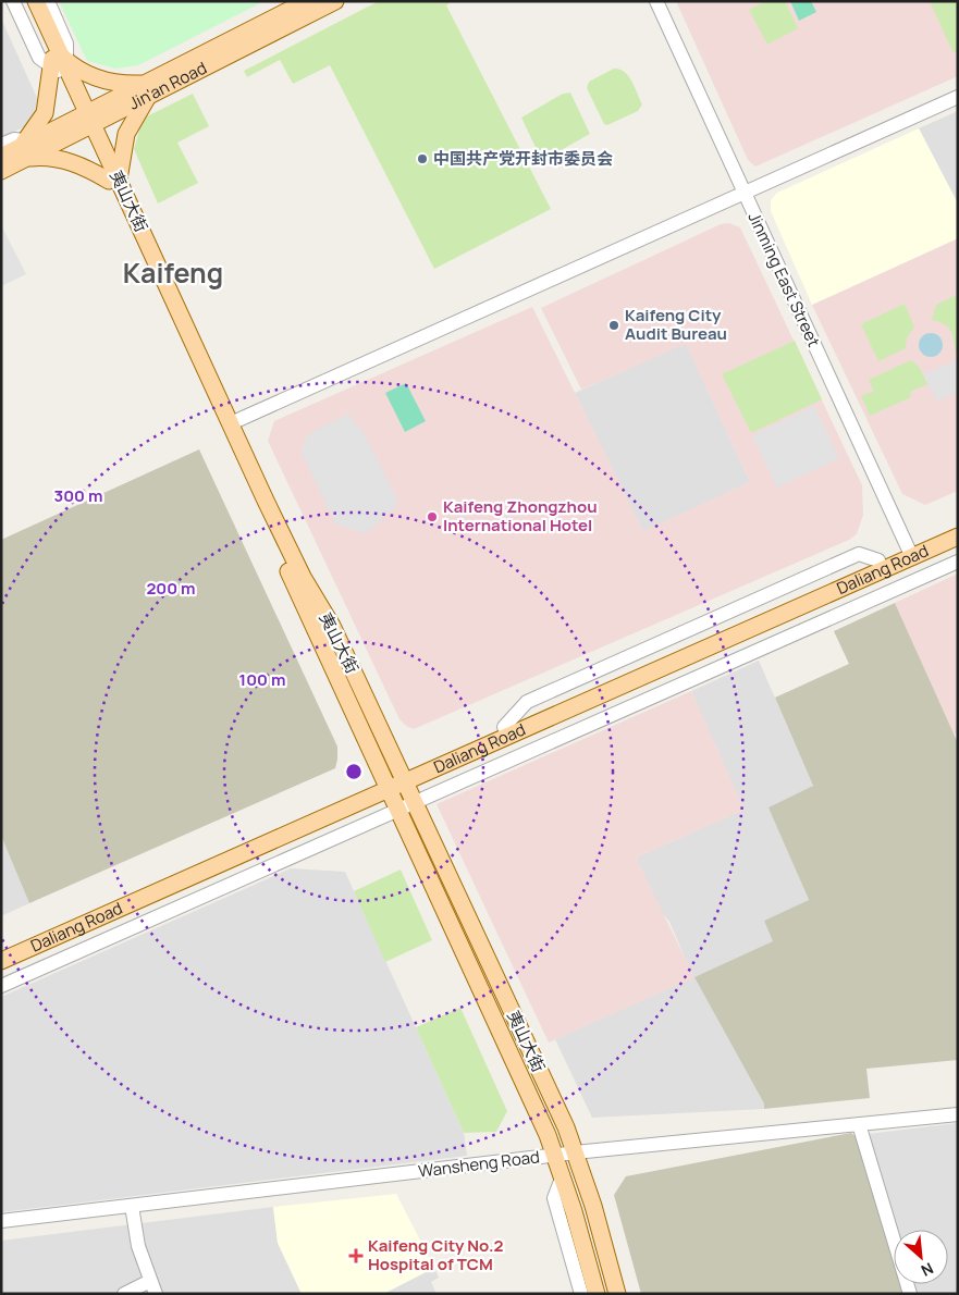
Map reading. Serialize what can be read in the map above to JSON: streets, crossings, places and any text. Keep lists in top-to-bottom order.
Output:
{
  "streets": {
    "main road": ["Jin'an Road", "夷山大街", "Daliang Road"],
    "street": ["Jinming East Street", "Wansheng Road"]
  },
  "crossings": [
    ["Jin'an Road", "夷山大街"],
    ["夷山大街", "Daliang Road"],
    ["夷山大街", "Wansheng Road"],
    ["Jinming East Street", "Daliang Road"]
  ],
  "districts": ["Kaifeng"],
  "places": {
    "other": ["中国共产党开封市委员会", "Kaifeng City Audit Bureau", "Kaifeng Zhongzhou International Hotel"],
    "health": ["Kaifeng City No.2 Hospital of TCM"]
  },
  "north": "bottom right",
  "rings": ["300 m", "200 m", "100 m"]
}
